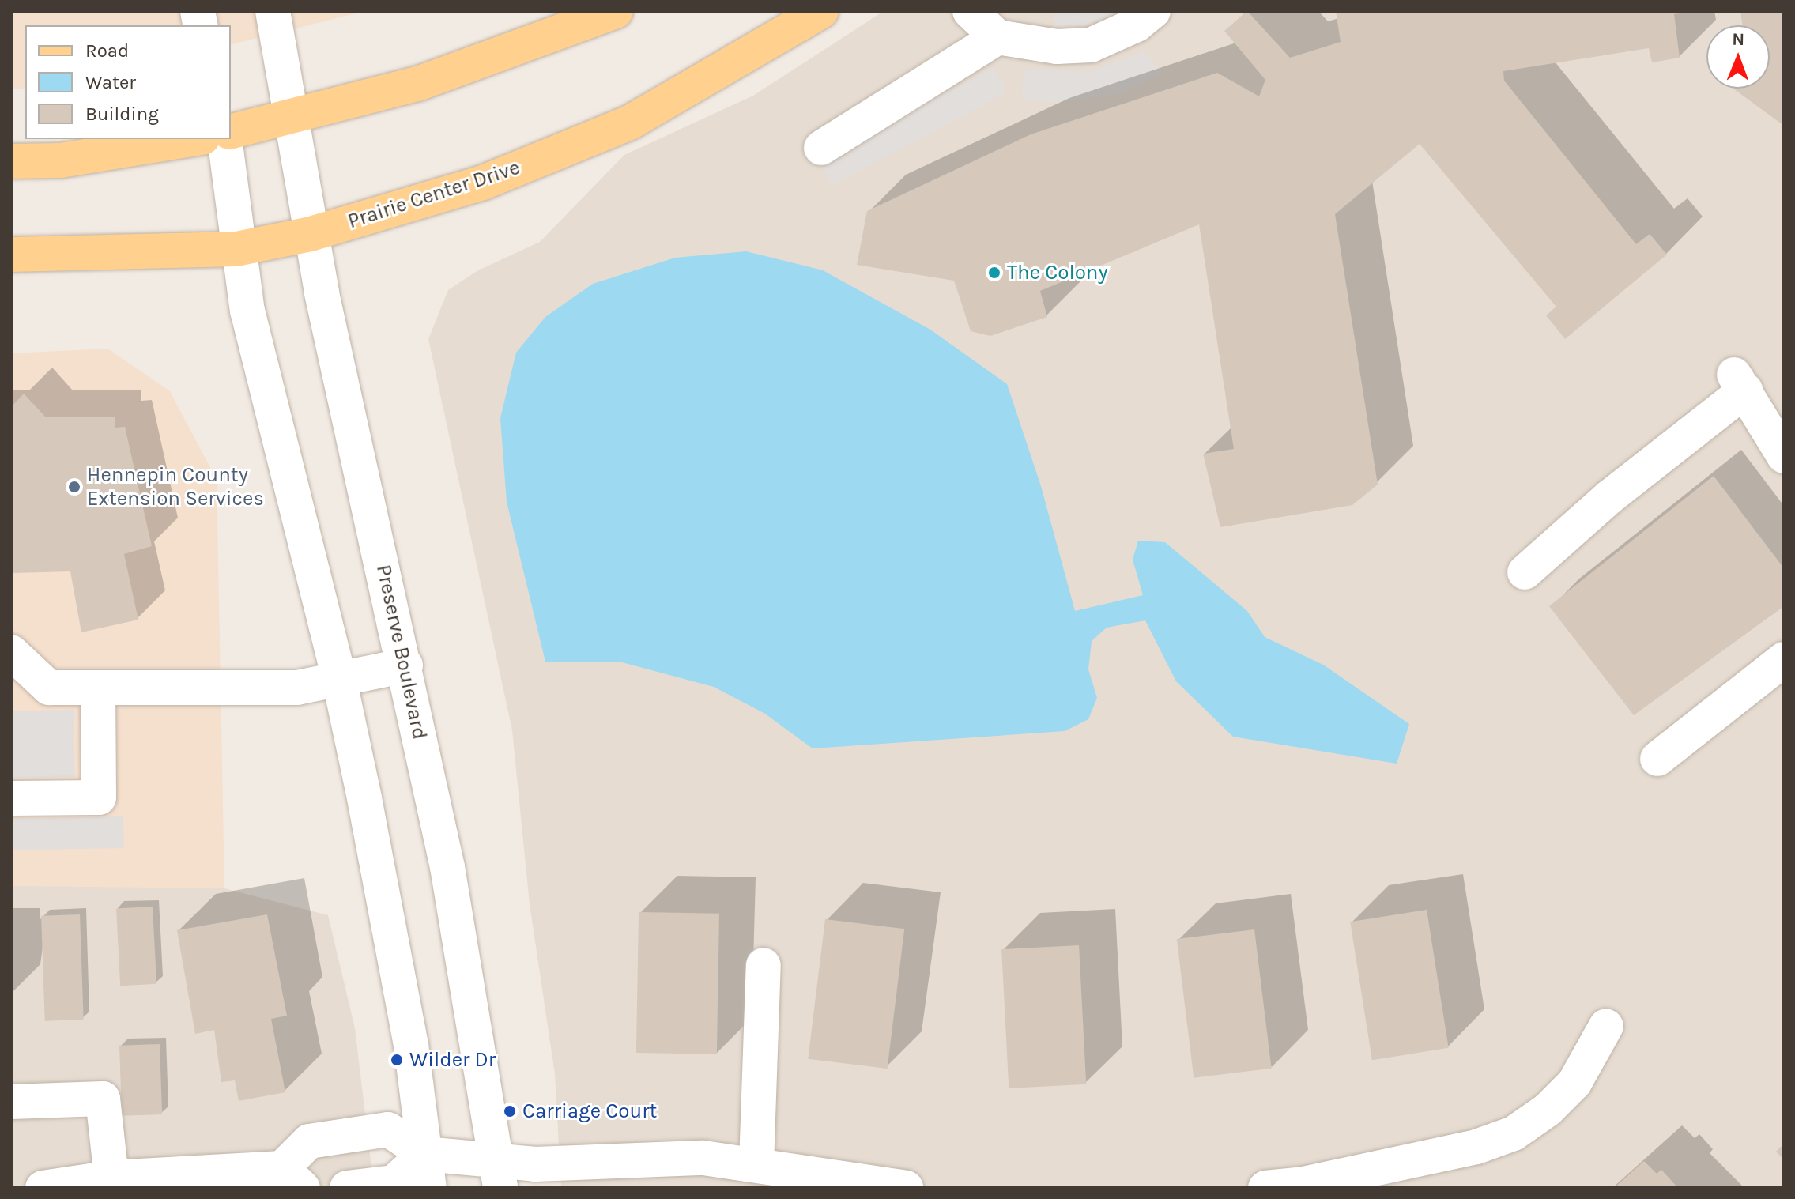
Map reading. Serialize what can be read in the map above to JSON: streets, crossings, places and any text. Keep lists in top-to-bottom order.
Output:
{
  "streets": {
    "main road": ["Prairie Center Drive"],
    "street": ["Preserve Boulevard"]
  },
  "crossings": [
    ["Prairie Center Drive", "Preserve Boulevard"]
  ],
  "places": [
    "The Colony",
    "Hennepin County Extension Services",
    "Wilder Dr",
    "Carriage Court"
  ],
  "legend": ["Road", "Water", "Building"],
  "north": "top"
}
